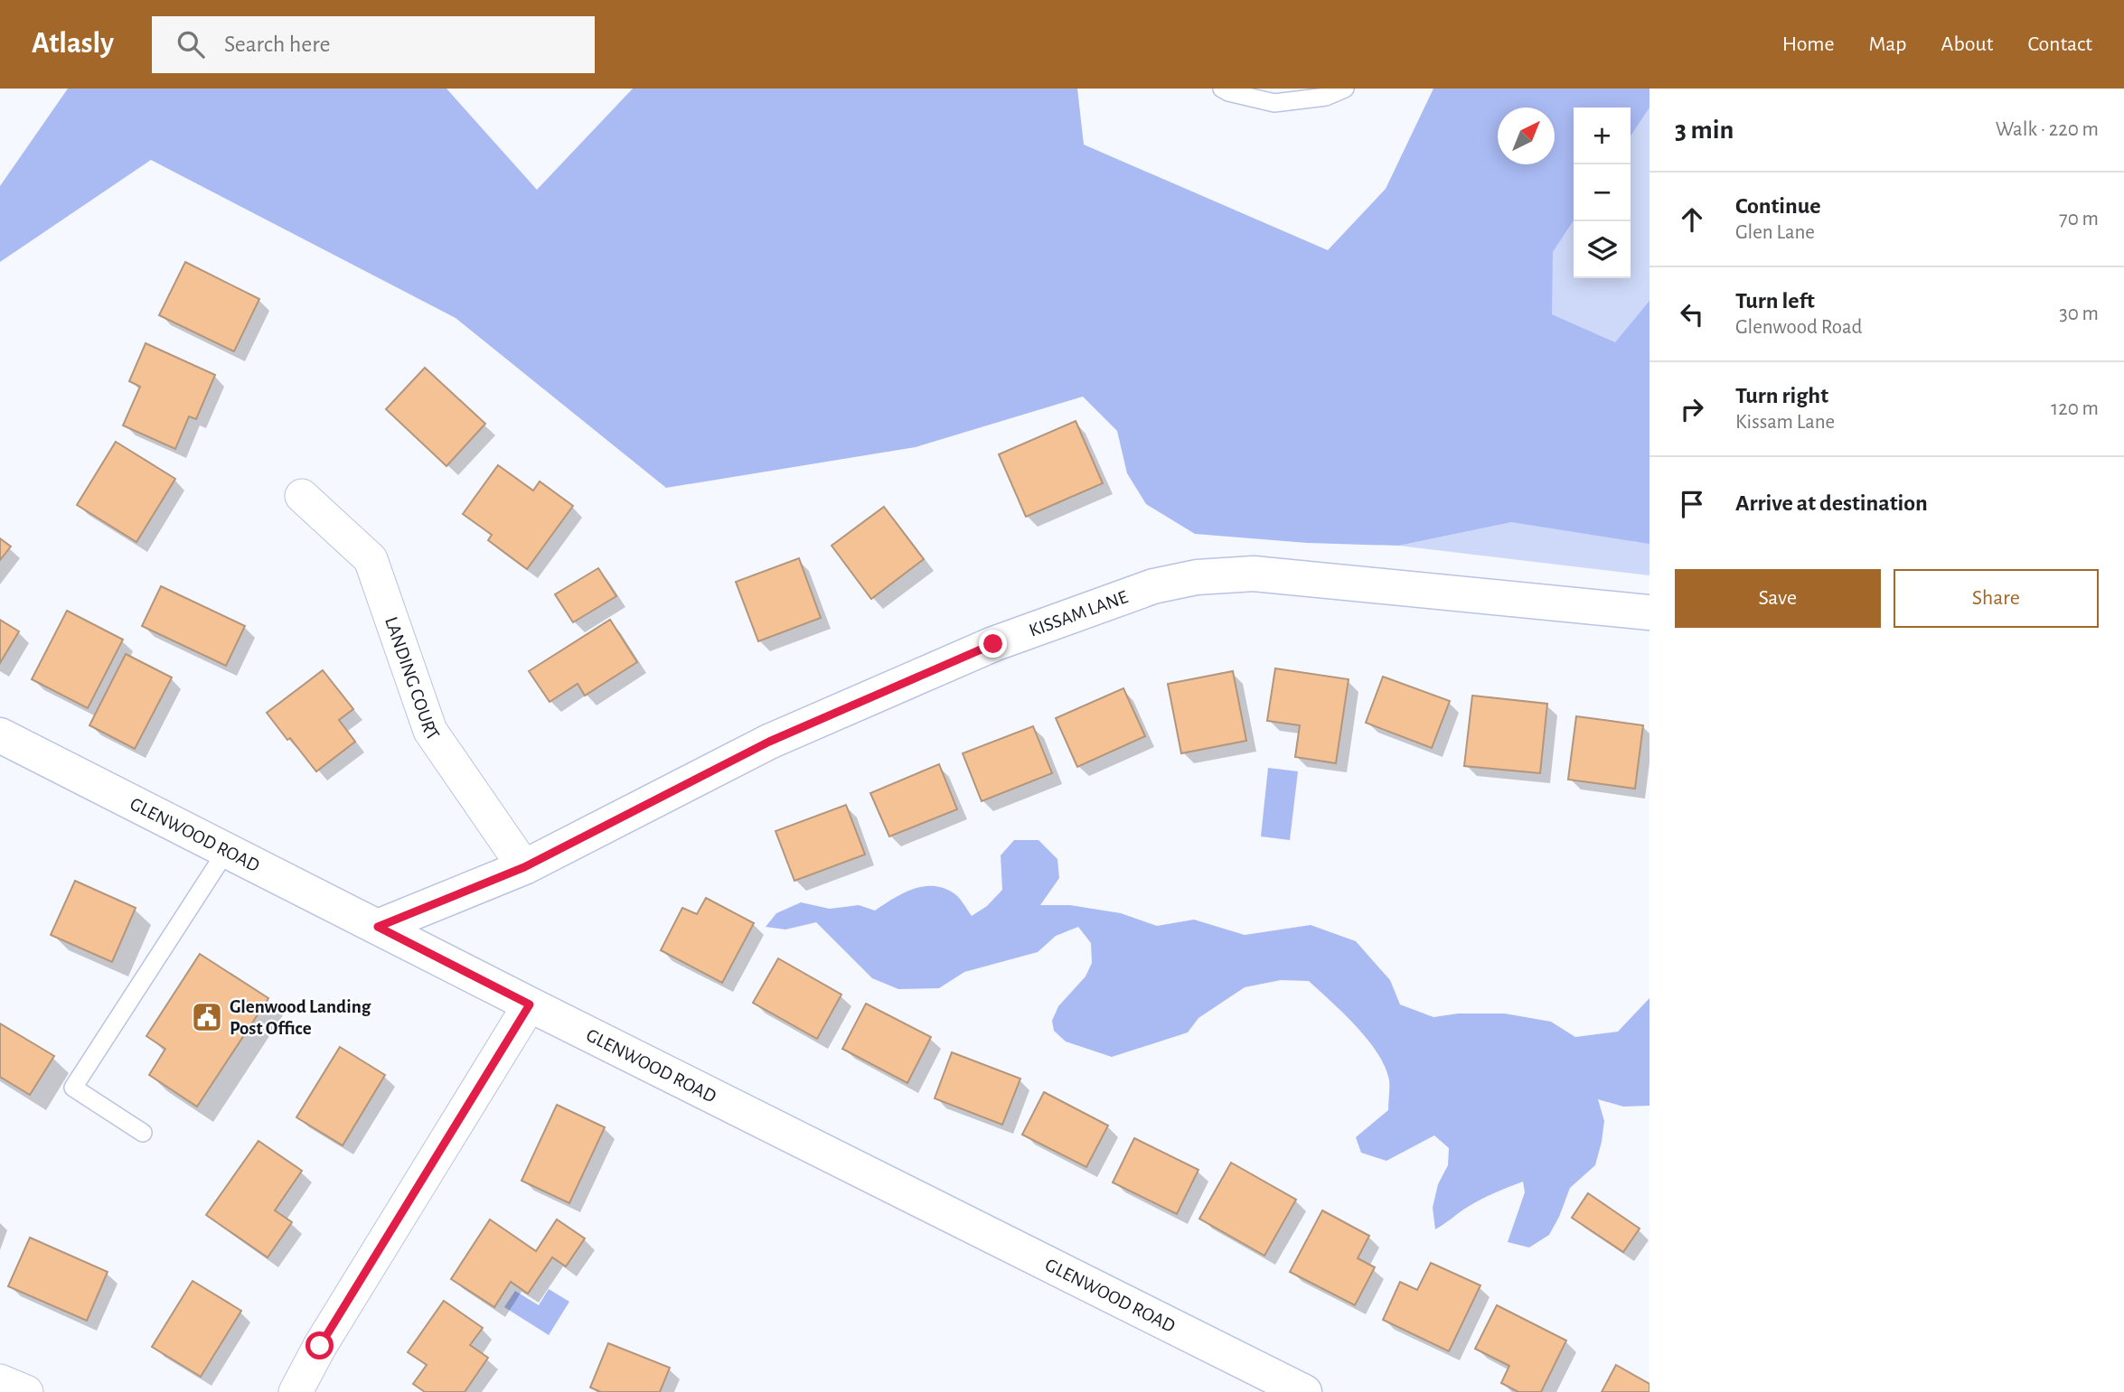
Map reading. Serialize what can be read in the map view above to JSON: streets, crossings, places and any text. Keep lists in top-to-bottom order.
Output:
{
  "streets": {
    "main road": ["KISSAM LANE", "GLENWOOD ROAD"],
    "street": ["LANDING COURT"]
  },
  "crossings": [
    ["KISSAM LANE", "LANDING COURT"],
    ["KISSAM LANE", "GLENWOOD ROAD"]
  ],
  "places": {
    "public building": ["Glenwood Landing Post Office"]
  },
  "north": "top right",
  "page": {
    "header": "Atlasly",
    "search": "Search here",
    "nav": [
      "Home",
      "Map",
      "About",
      "Contact"
    ],
    "heading": ["3 min", "Walk · 220 m"],
    "map_buttons": ["+", "−"],
    "list": [
      ["Continue", "Glen Lane", "70 m"],
      ["Turn left", "Glenwood Road", "30 m"],
      ["Turn right", "Kissam Lane", "120 m"],
      "Arrive at destination"
    ],
    "buttons": ["Save", "Share"]
  }
}
